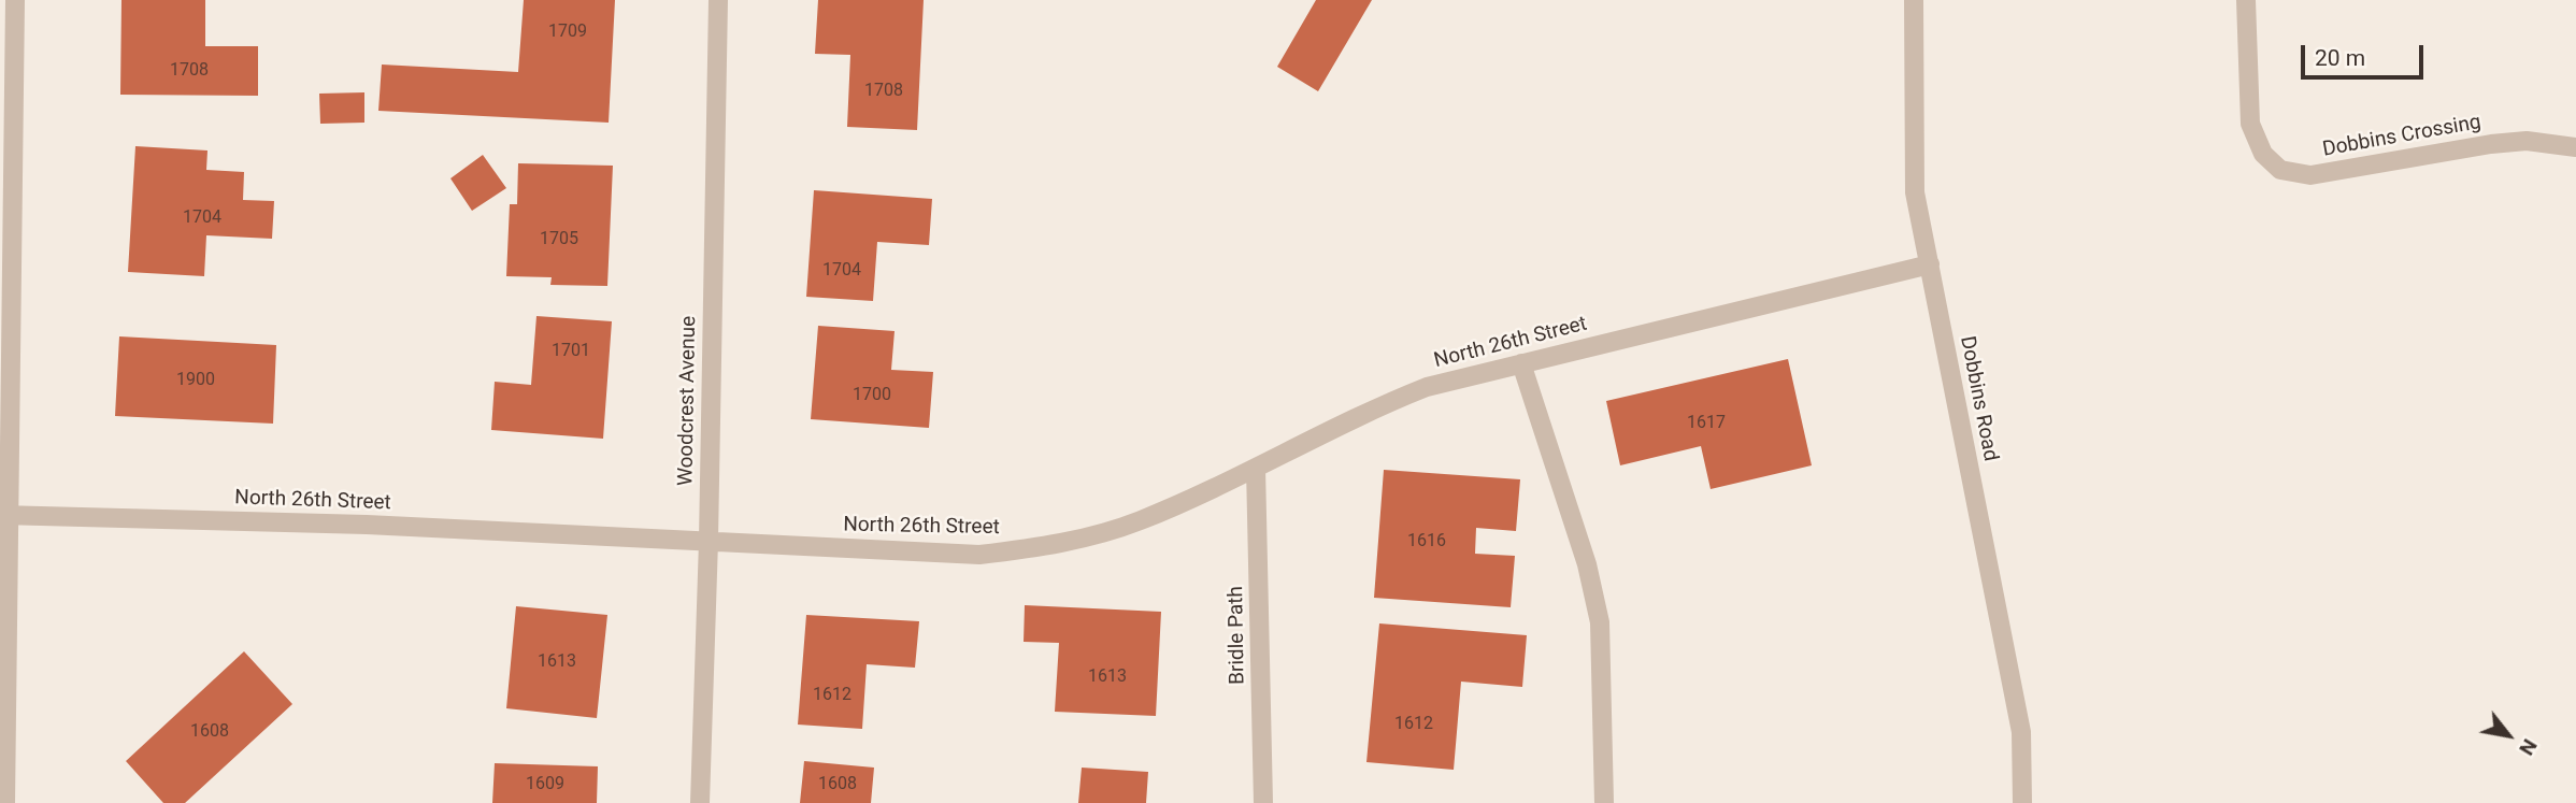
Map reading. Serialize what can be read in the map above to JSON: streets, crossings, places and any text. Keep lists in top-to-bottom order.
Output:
{
  "streets": {
    "street": [
      "Dobbins Crossing",
      "North 26th Street",
      "Dobbins Road",
      "Woodcrest Avenue",
      "Bridle Path"
    ]
  },
  "crossings": [
    ["North 26th Street", "Dobbins Road"],
    ["North 26th Street", "Woodcrest Avenue"],
    ["North 26th Street", "Bridle Path"]
  ],
  "house_numbers": [
    "1709",
    "1708",
    "1708",
    "1704",
    "1705",
    "1704",
    "1701",
    "1900",
    "1700",
    "1617",
    "1616",
    "1613",
    "1613",
    "1612",
    "1612",
    "1608",
    "1609",
    "1608"
  ],
  "scale_bar": "20 m",
  "north": "bottom right"
}
